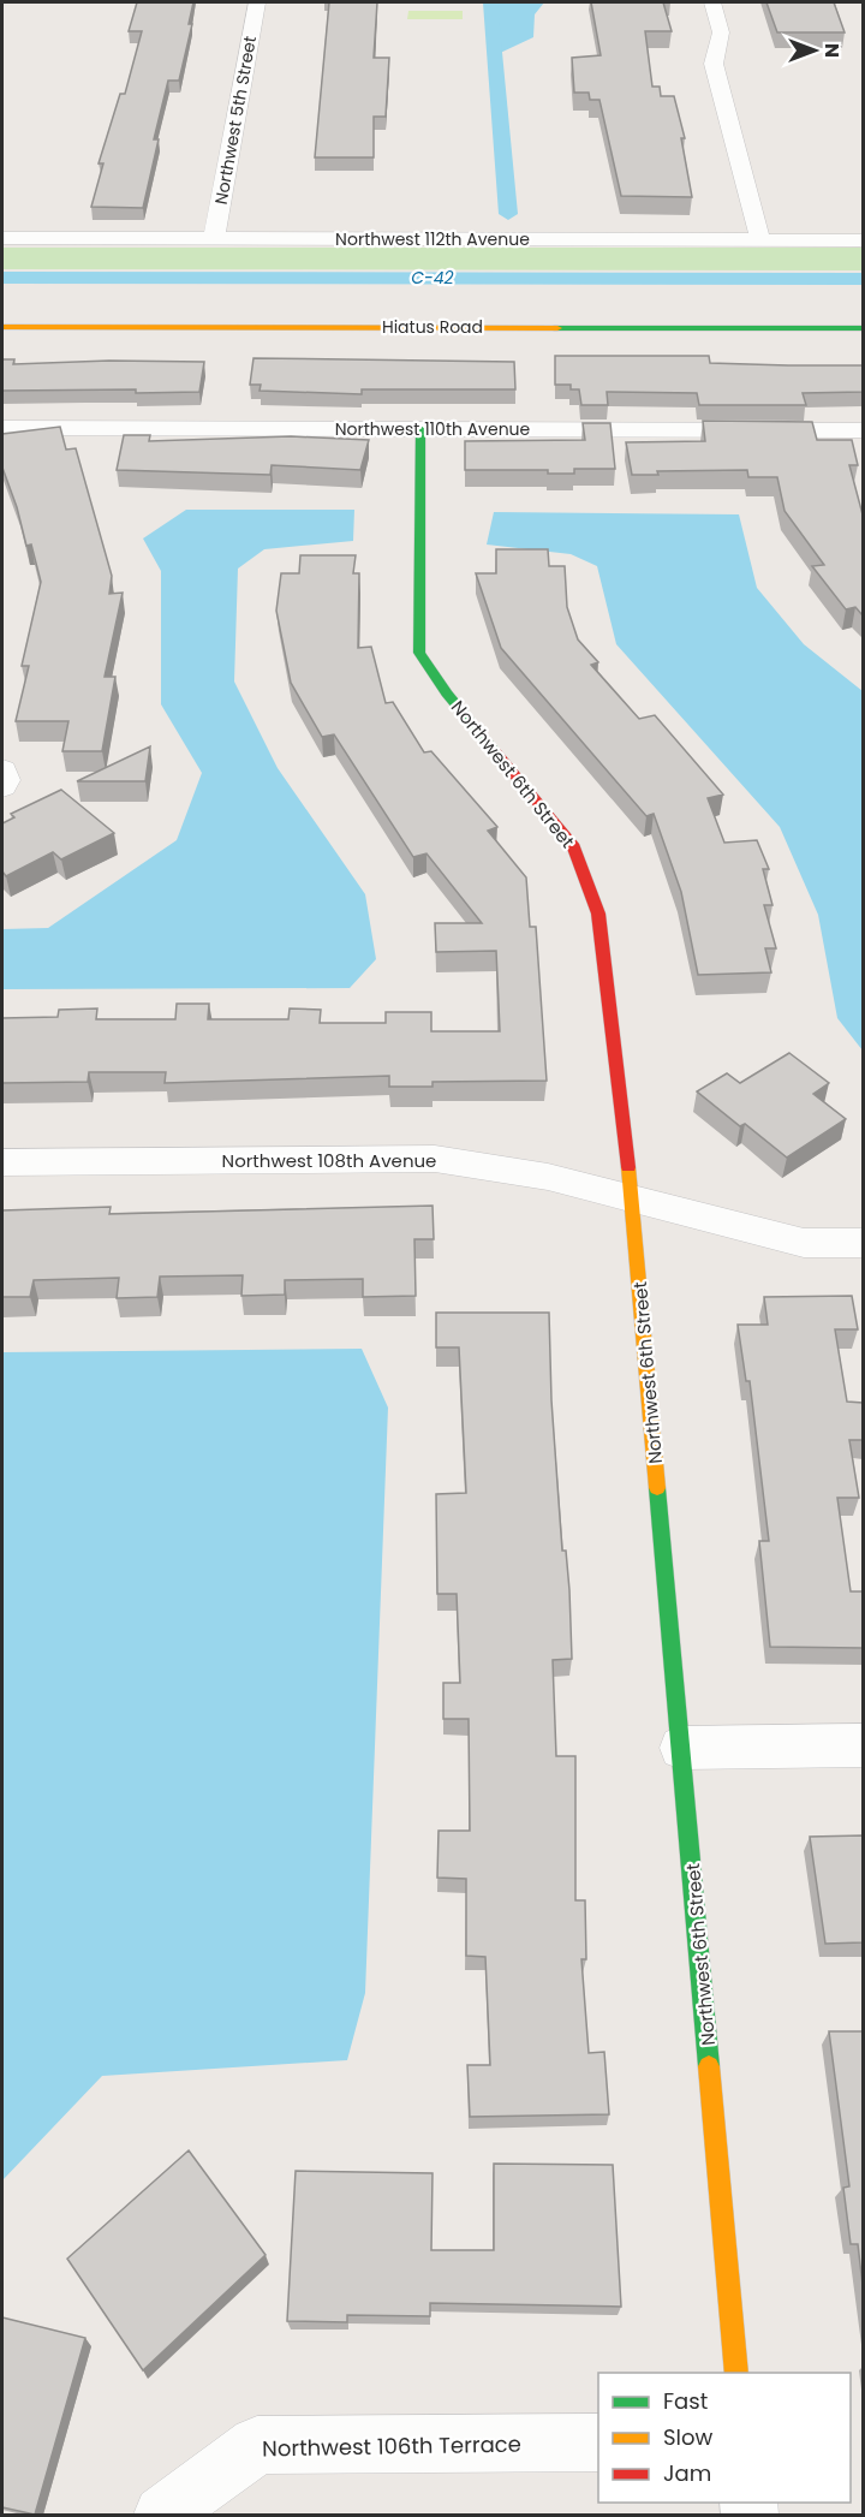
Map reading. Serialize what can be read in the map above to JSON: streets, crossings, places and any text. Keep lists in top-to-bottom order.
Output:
{
  "streets": {
    "main road": ["Hiatus Road", "Northwest 6th Street"],
    "street": [
      "Northwest 5th Street",
      "Northwest 112th Avenue",
      "Northwest 110th Avenue",
      "Northwest 108th Avenue",
      "Northwest 106th Terrace"
    ]
  },
  "crossings": [
    ["Northwest 5th Street", "Northwest 112th Avenue"],
    ["Northwest 110th Avenue", "Northwest 6th Street"],
    ["Northwest 6th Street", "Northwest 108th Avenue"]
  ],
  "water": ["C-42"],
  "legend": ["Fast", "Slow", "Jam"],
  "north": "right"
}
